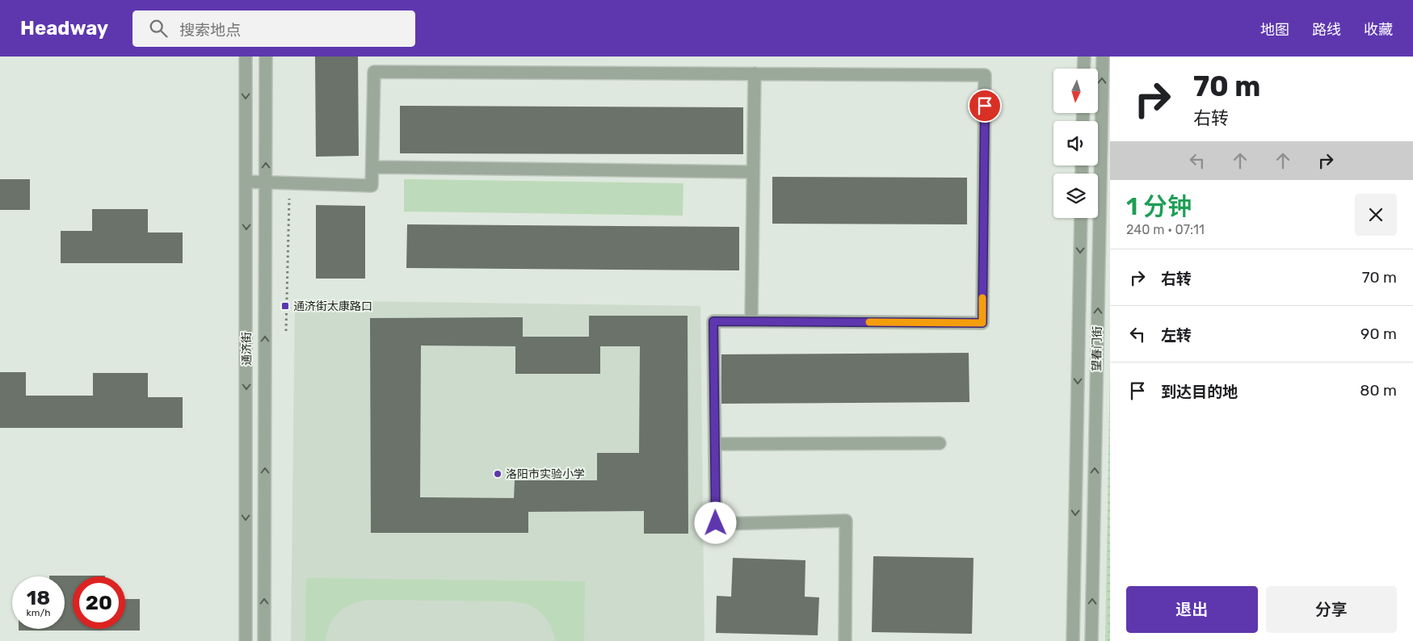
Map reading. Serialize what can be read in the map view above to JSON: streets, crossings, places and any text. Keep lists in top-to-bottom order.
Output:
{
  "streets": {
    "street": ["通济街", "望春门街"]
  },
  "places": {
    "transit": ["通济街太康路口"],
    "other": ["洛阳市实验小学"]
  },
  "north": "bottom",
  "page": {
    "header": "Headway",
    "search": "搜索地点",
    "nav": ["地图", "路线", "收藏"],
    "turn": ["70 m", "右转"],
    "heading": ["1 分钟", "240 m · 07:11"],
    "list": [
      {
        "name": "右转",
        "value": "70 m"
      },
      {
        "name": "左转",
        "value": "90 m"
      },
      {
        "name": "到达目的地",
        "value": "80 m"
      }
    ],
    "speed": "18 km/h",
    "limit": "20",
    "buttons": ["退出", "分享"]
  }
}
